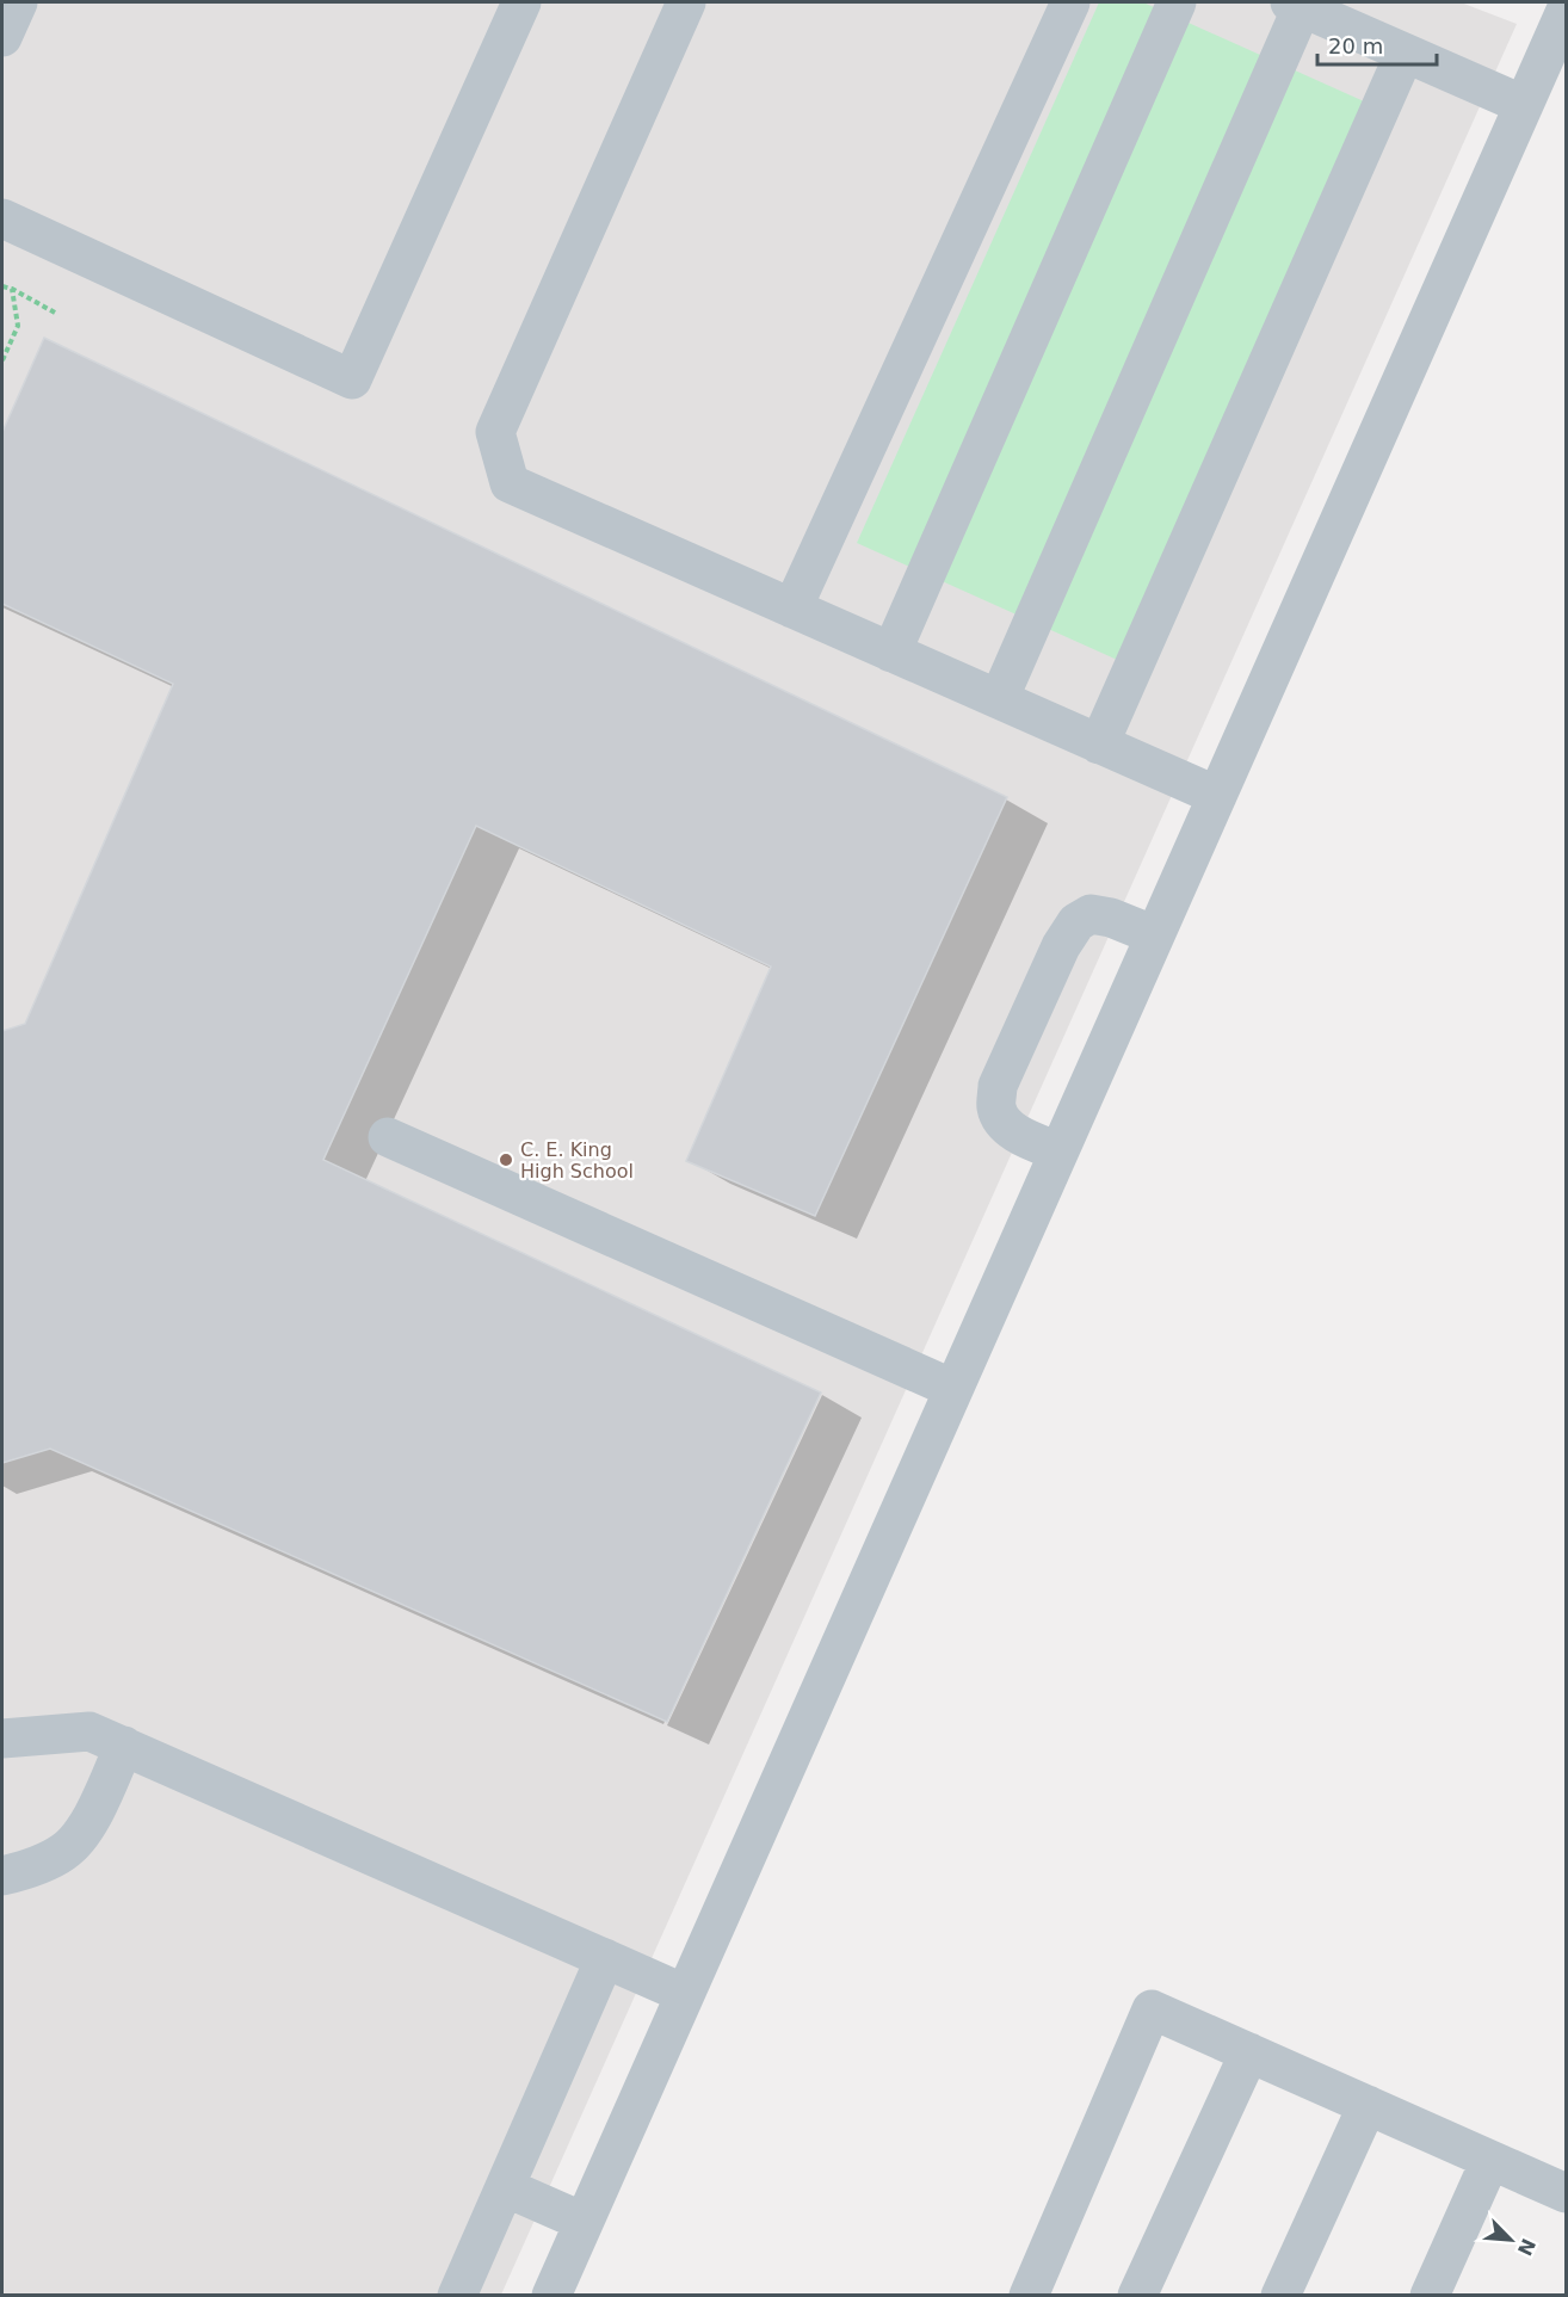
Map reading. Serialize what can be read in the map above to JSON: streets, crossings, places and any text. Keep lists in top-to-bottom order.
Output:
{
  "places": ["C. E. King High School"],
  "scale_bar": "20 m",
  "north": "bottom right"
}
